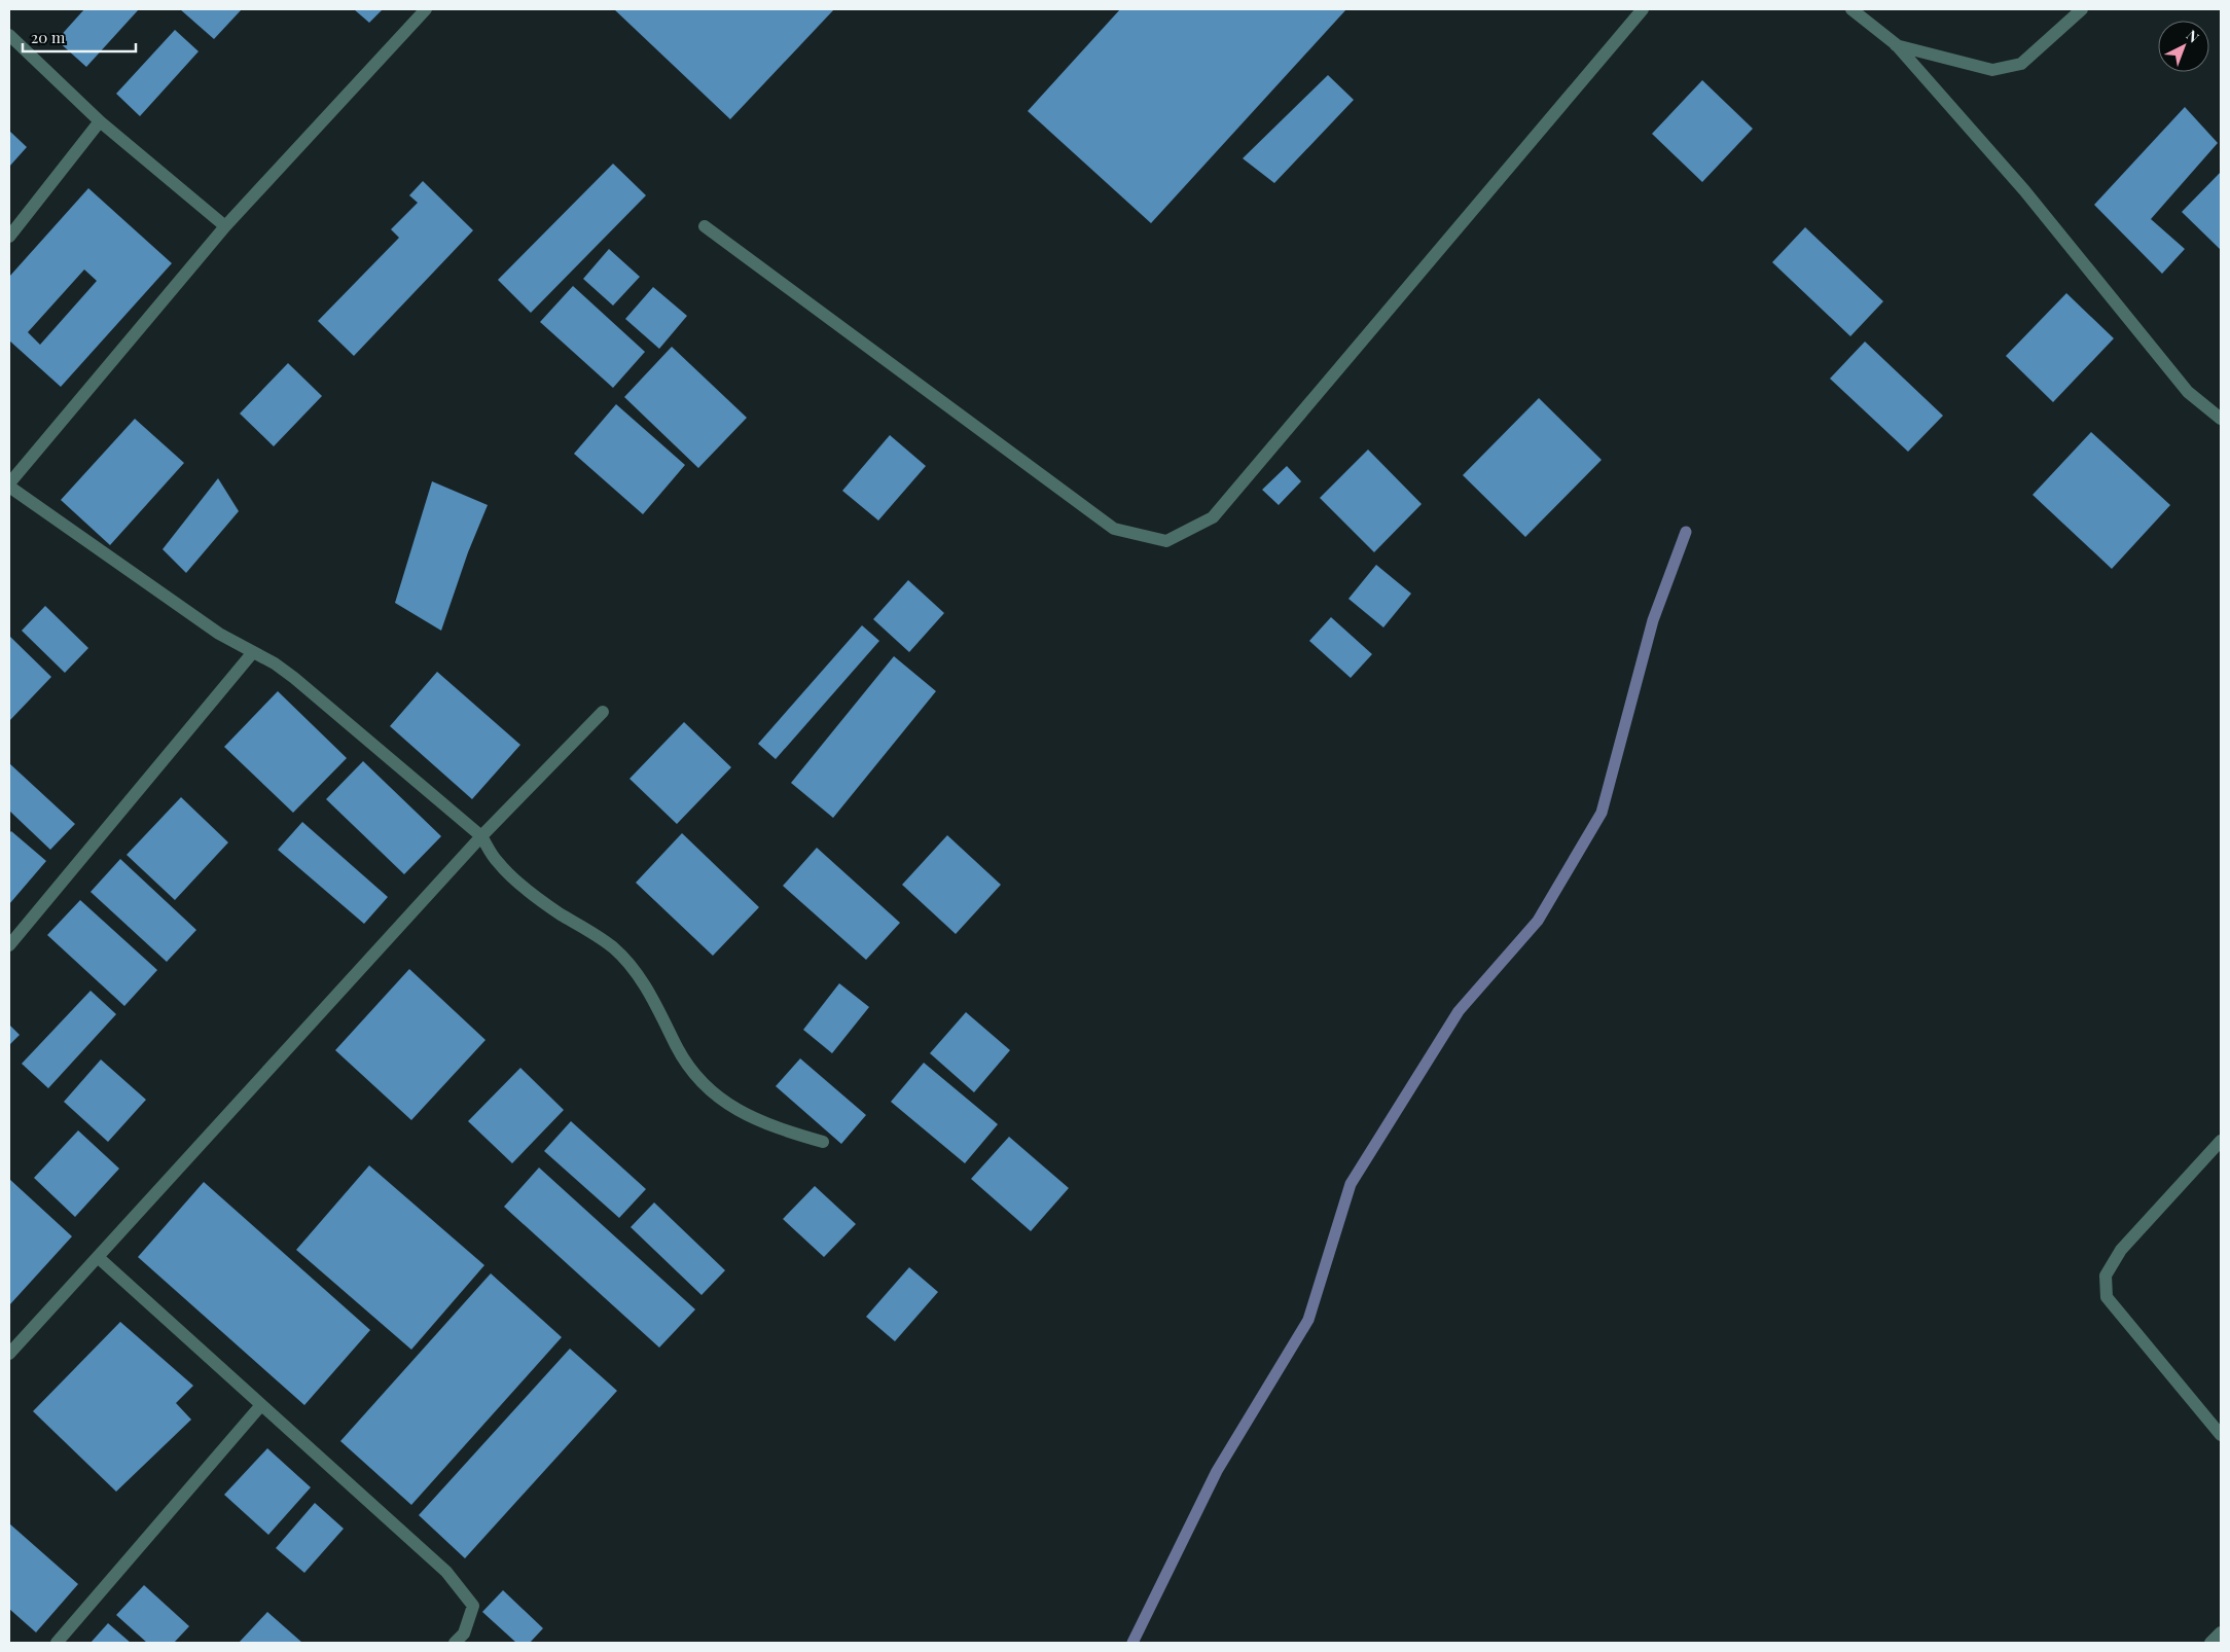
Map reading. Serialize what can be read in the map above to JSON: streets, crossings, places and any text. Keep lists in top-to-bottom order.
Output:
{
  "scale_bar": "20 m",
  "north": "top right"
}
